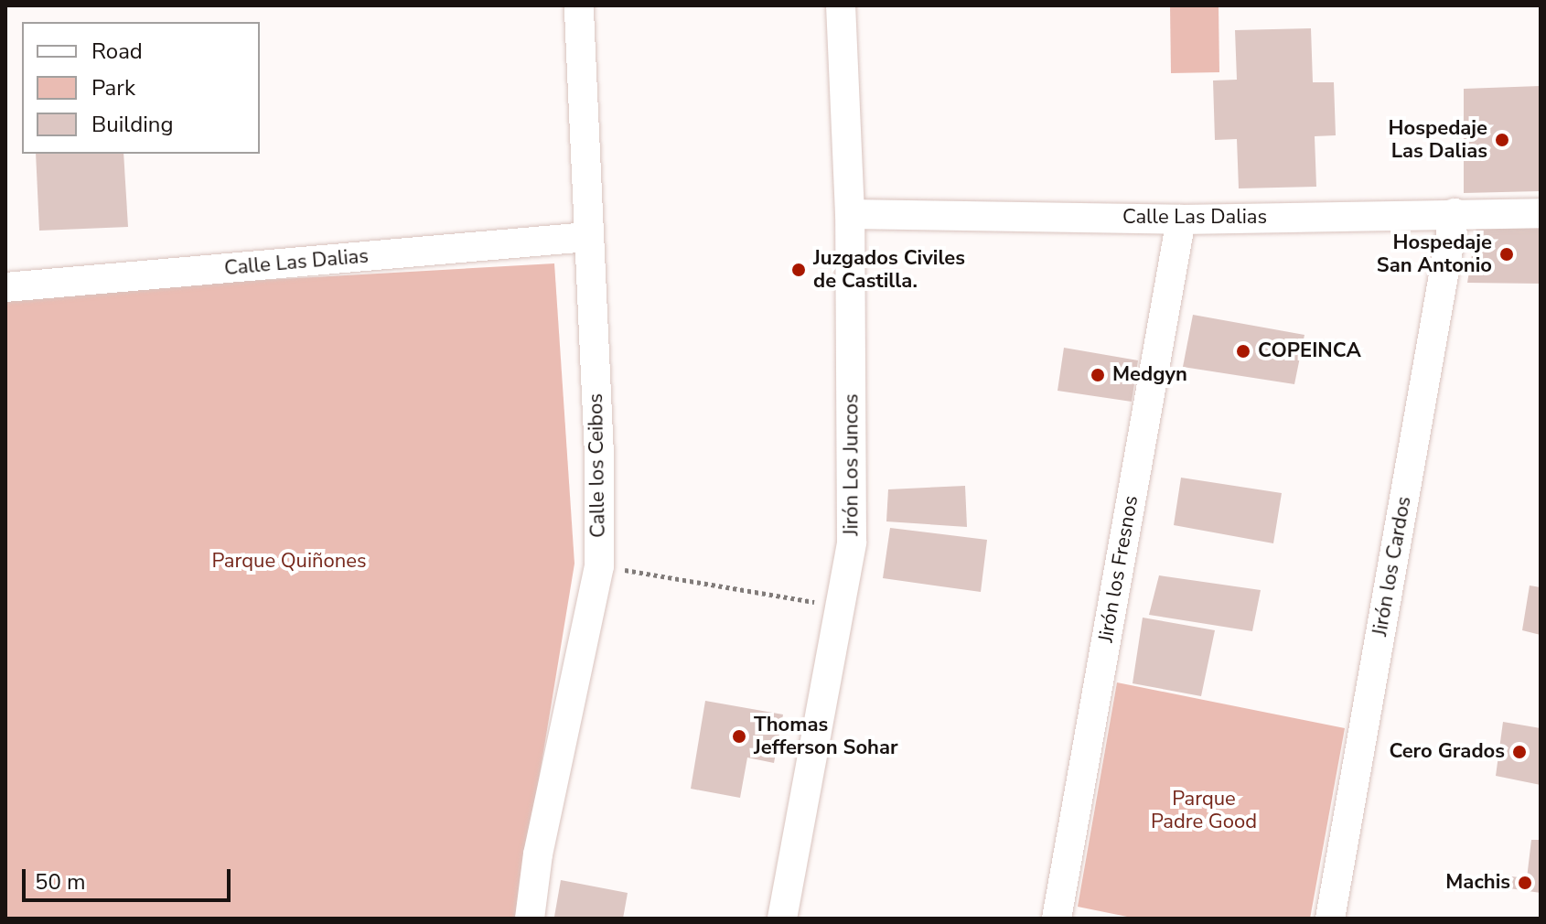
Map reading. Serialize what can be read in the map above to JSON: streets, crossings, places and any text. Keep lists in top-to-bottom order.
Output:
{
  "streets": {
    "street": [
      "Calle Las Dalias",
      "Jirón Los Juncos",
      "Calle los Ceibos",
      "Jirón los Cardos",
      "Jirón los Fresnos"
    ]
  },
  "crossings": [
    ["Calle Las Dalias", "Jirón Los Juncos"],
    ["Calle Las Dalias", "Calle los Ceibos"],
    ["Calle Las Dalias", "Jirón los Cardos"],
    ["Calle Las Dalias", "Jirón los Fresnos"]
  ],
  "parks": ["Parque Quiñones", "Parque Padre Good"],
  "places": [
    "Hospedaje Las Dalias",
    "Hospedaje San Antonio",
    "Juzgados Civiles de Castilla.",
    "COPEINCA",
    "Medgyn",
    "Thomas Jefferson Sohar",
    "Cero Grados",
    "Machis"
  ],
  "legend": ["Road", "Park", "Building"],
  "scale_bar": "50 m"
}
